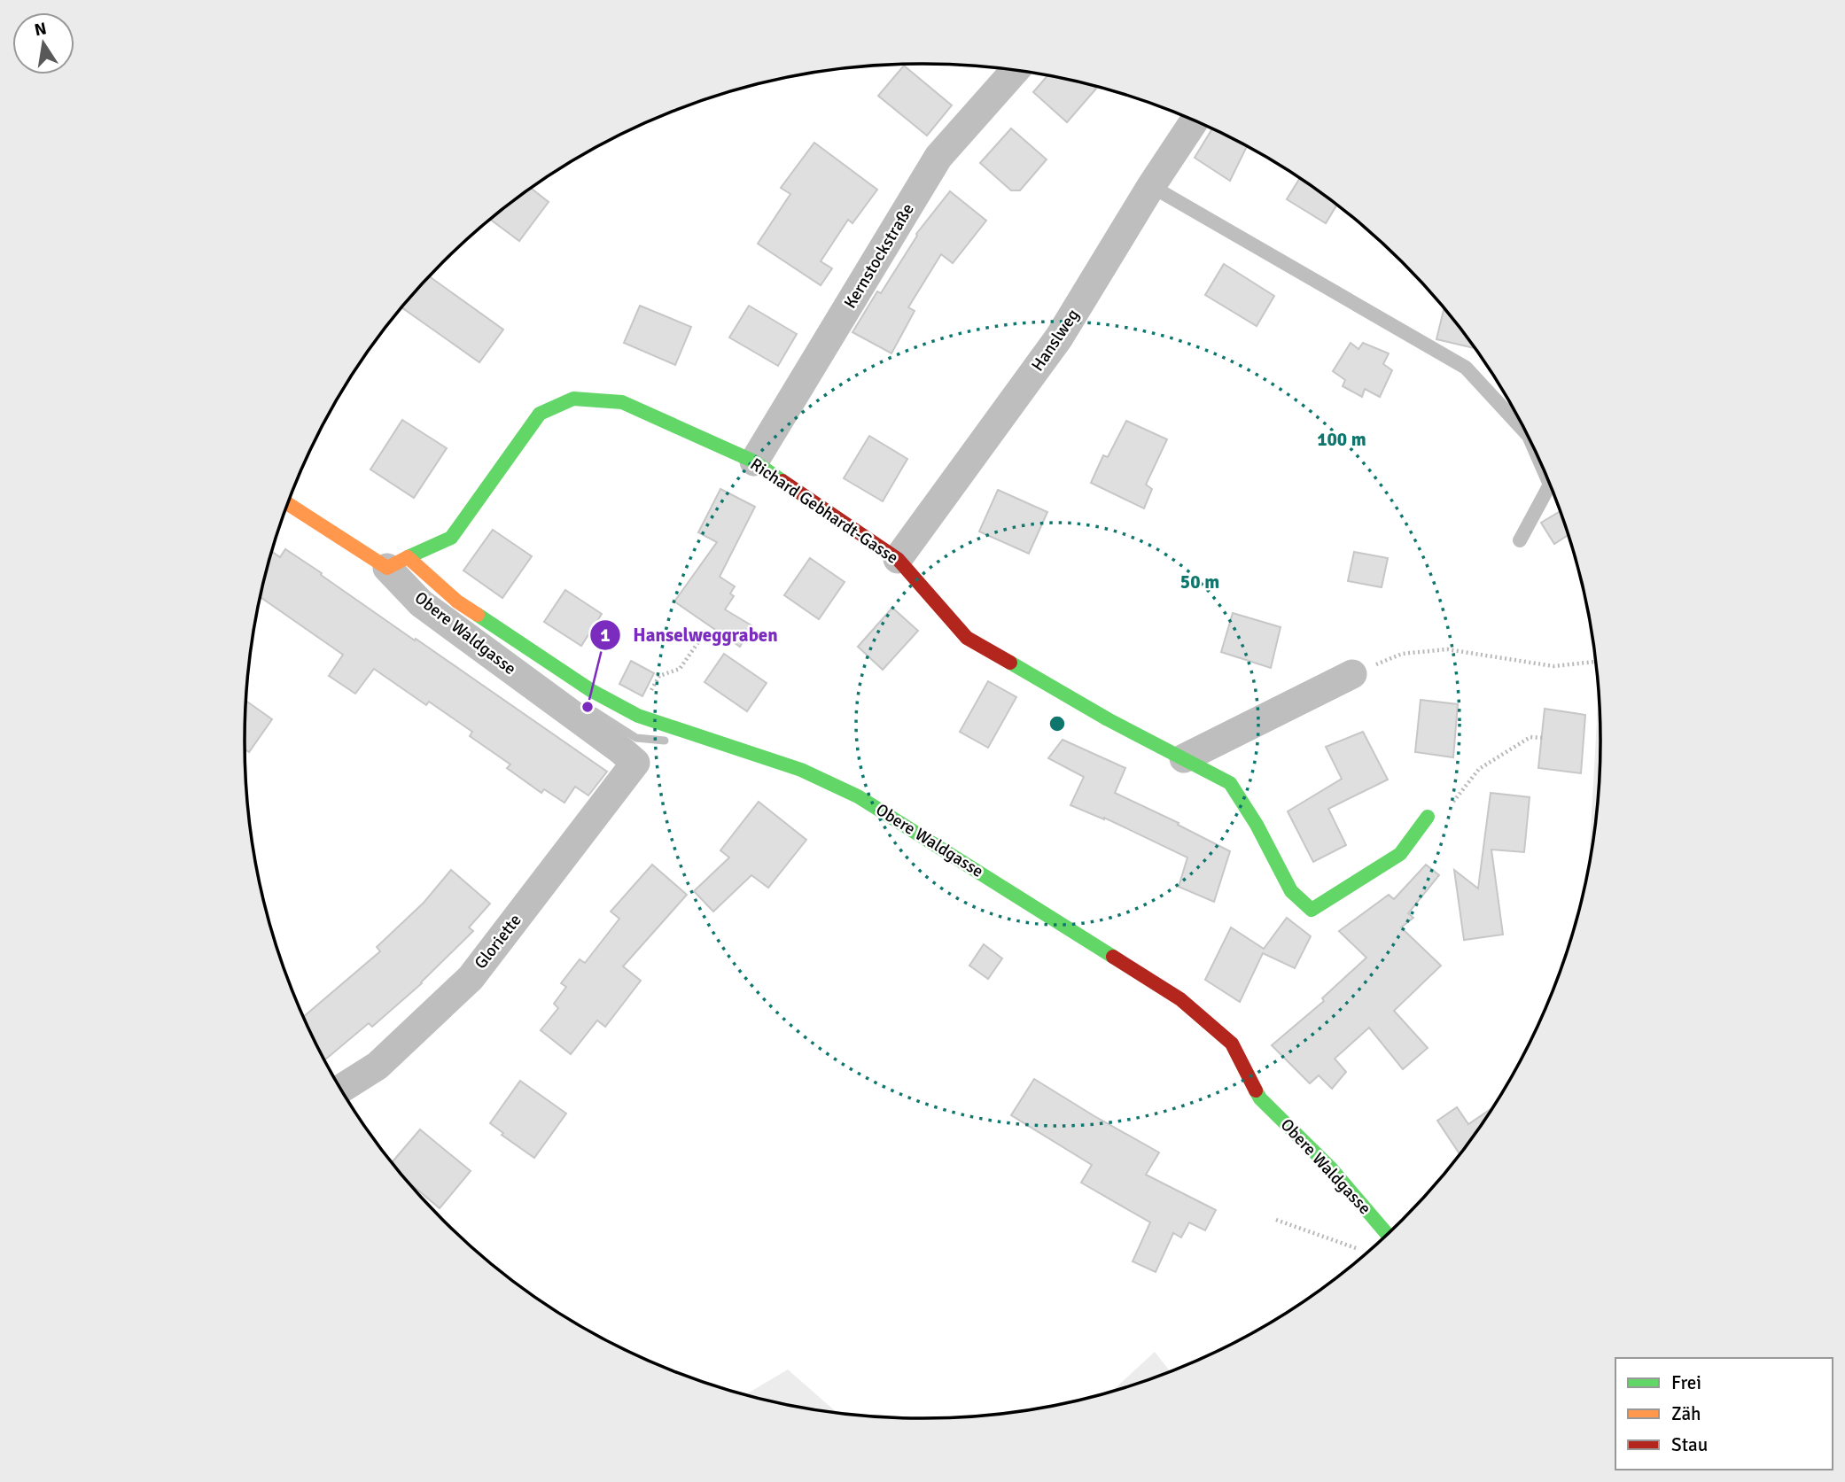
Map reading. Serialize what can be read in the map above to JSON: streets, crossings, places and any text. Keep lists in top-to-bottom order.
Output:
{
  "streets": {
    "street": [
      "Kernstockstraße",
      "Hanslweg",
      "Richard Gebhardt-Gasse",
      "Obere Waldgasse",
      "Gloriette"
    ]
  },
  "crossings": [
    ["Kernstockstraße", "Richard Gebhardt-Gasse"],
    ["Hanslweg", "Richard Gebhardt-Gasse"],
    ["Richard Gebhardt-Gasse", "Obere Waldgasse"],
    ["Obere Waldgasse", "Gloriette"]
  ],
  "places": ["Hanselweggraben"],
  "legend": ["Frei", "Zäh", "Stau"],
  "north": "top",
  "rings": ["100 m", "50 m"]
}
